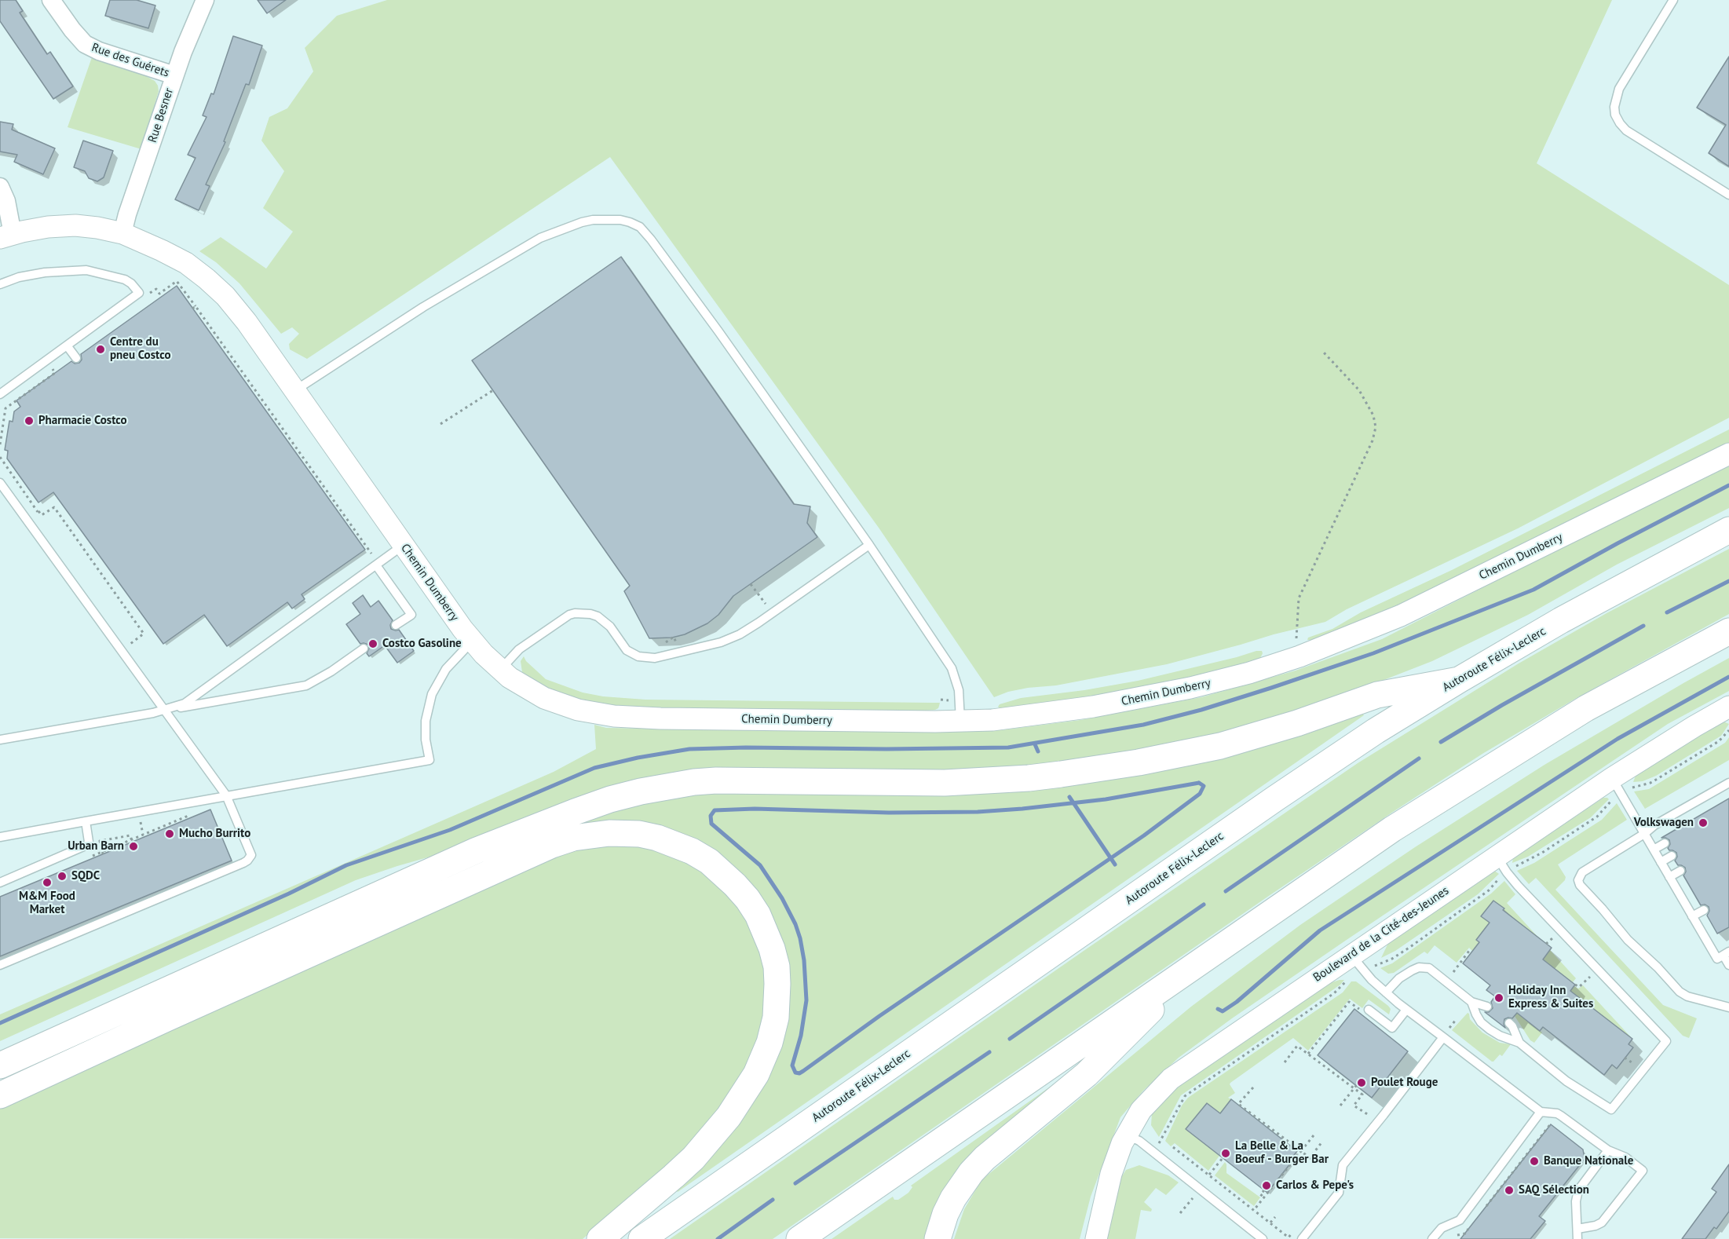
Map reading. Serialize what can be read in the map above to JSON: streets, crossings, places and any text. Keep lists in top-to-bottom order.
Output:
{
  "streets": {
    "highway": ["Autoroute Félix-Leclerc"],
    "street": [
      "Rue des Guérets",
      "Rue Besner",
      "Chemin Dumberry",
      "Boulevard de la Cité-des-Jeunes"
    ]
  },
  "crossings": [
    ["Rue des Guérets", "Rue Besner"],
    ["Rue Besner", "Chemin Dumberry"]
  ],
  "places": [
    "Centre du pneu Costco",
    "Pharmacie Costco",
    "Costco Gasoline",
    "Volkswagen",
    "Mucho Burrito",
    "Urban Barn",
    "SQDC",
    "M&M Food Market",
    "Holiday Inn Express & Suites",
    "Poulet Rouge",
    "La Belle & La Boeuf - Burger Bar",
    "Banque Nationale",
    "Carlos & Pepe's",
    "SAQ Sélection"
  ]
}
